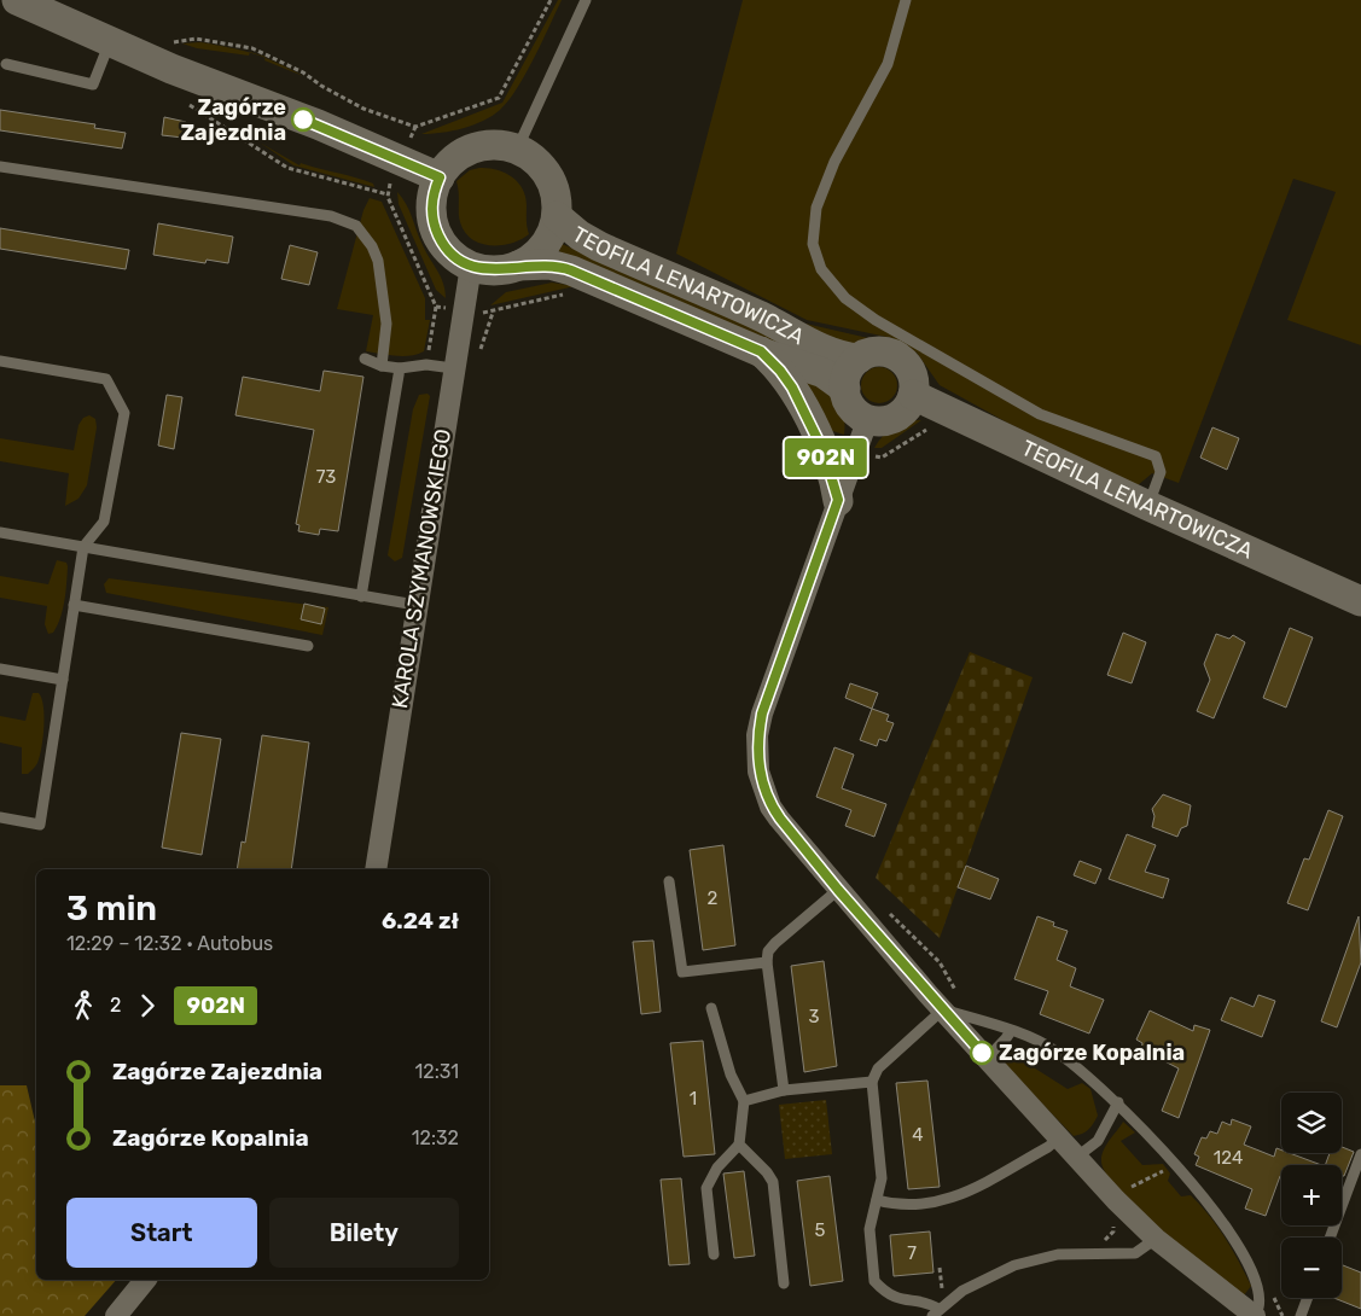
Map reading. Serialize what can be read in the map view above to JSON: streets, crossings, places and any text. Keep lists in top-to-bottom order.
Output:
{
  "streets": {
    "street": ["TEOFILA LENARTOWICZA", "KAROLA SZYMANOWSKIEGO"]
  },
  "crossings": [
    ["TEOFILA LENARTOWICZA", "KAROLA SZYMANOWSKIEGO"]
  ],
  "places": ["Zagórze Zajezdnia", "Zagórze Kopalnia"],
  "lines": ["bus line 902N"],
  "house_numbers": [
    "73",
    "2",
    "3",
    "1",
    "4",
    "124",
    "5",
    "7"
  ],
  "page": {
    "on_map": "902N",
    "heading": ["3 min", "12:29 – 12:32 · Autobus", "6.24 zł"],
    "legs": ["2", "902N"],
    "list": [
      {
        "name": "Zagórze Zajezdnia",
        "value": "12:31"
      },
      {
        "name": "Zagórze Kopalnia",
        "value": "12:32"
      }
    ],
    "map_buttons": ["+", "−"],
    "buttons": ["Start", "Bilety"]
  }
}
